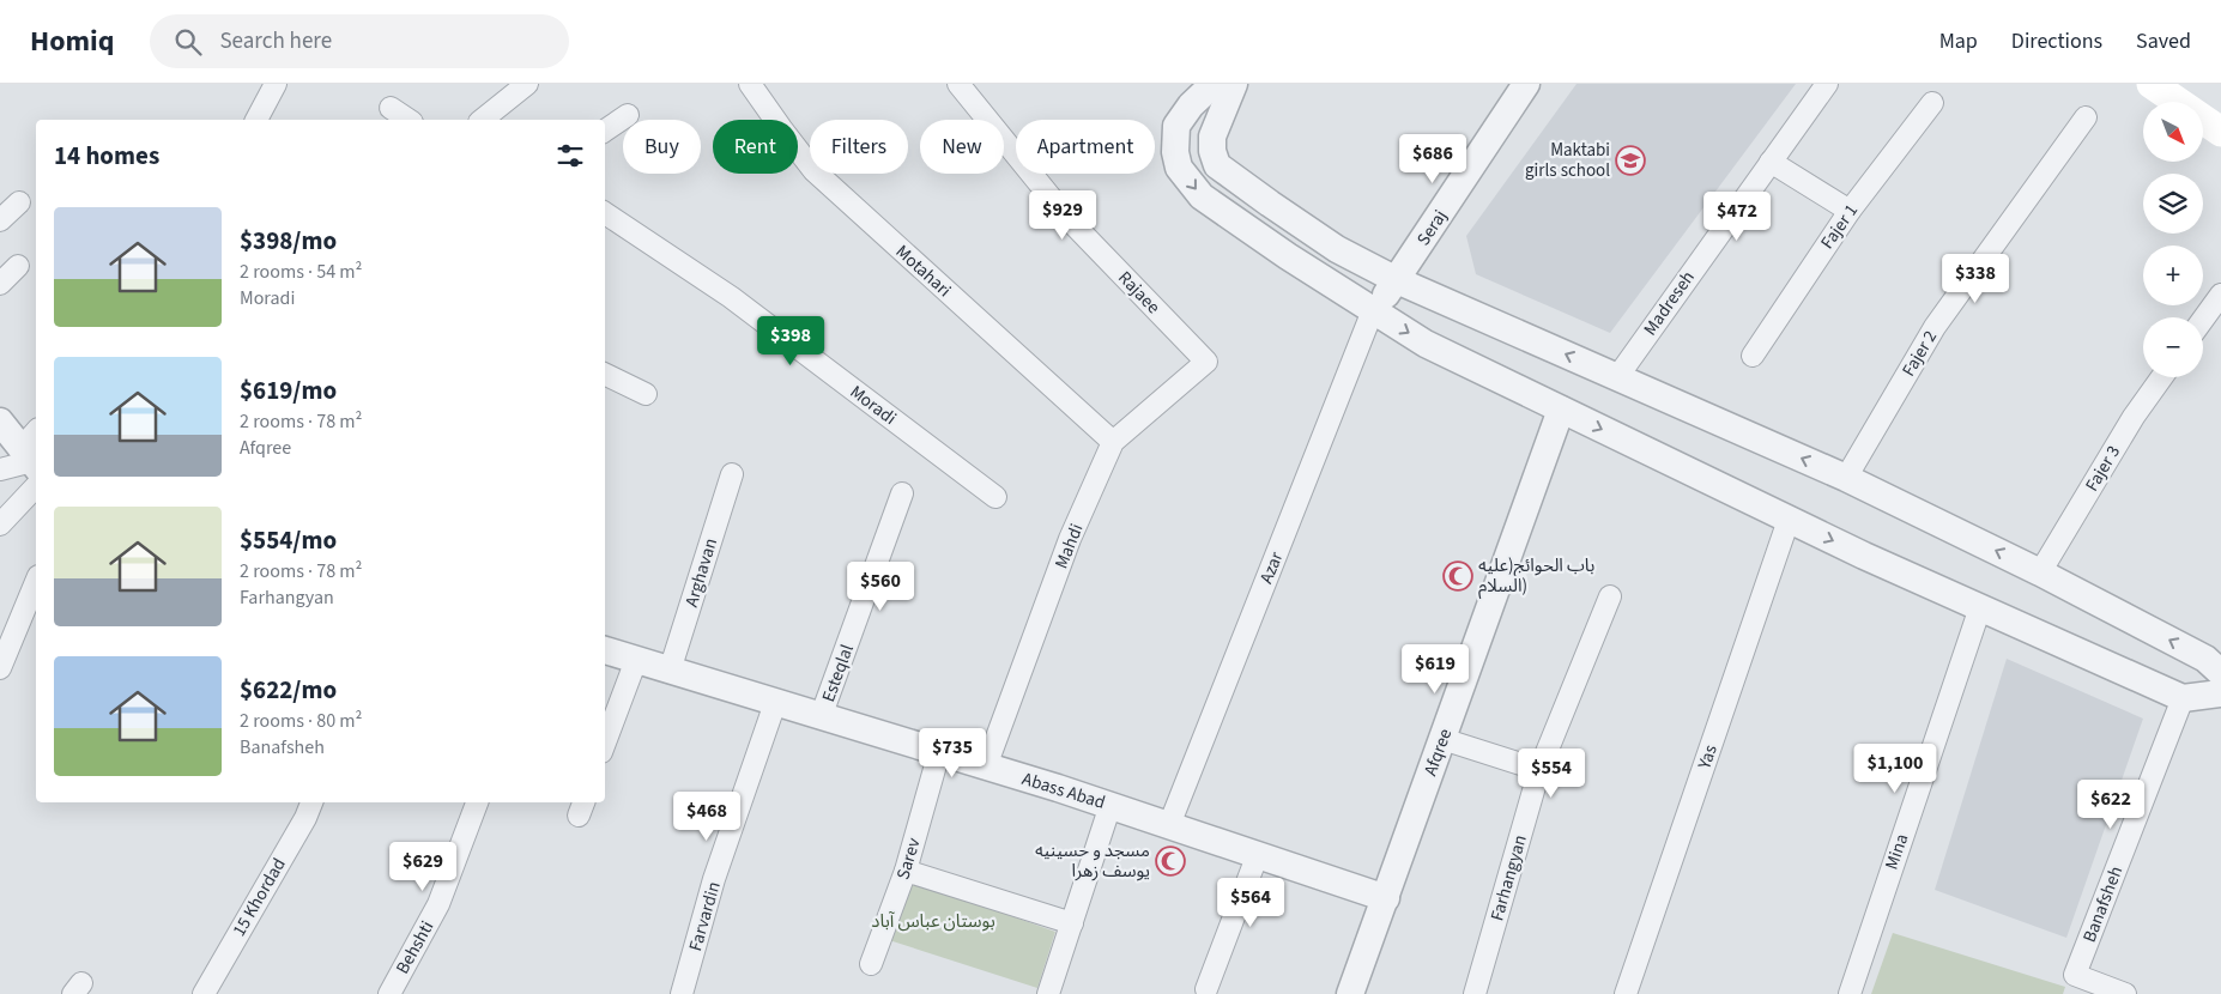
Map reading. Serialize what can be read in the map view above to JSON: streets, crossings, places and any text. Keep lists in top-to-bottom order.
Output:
{
  "streets": {
    "street": [
      "Fajer 1",
      "Seraj",
      "Motahari",
      "Rajaee",
      "Madreseh",
      "Fajer 2",
      "Moradi",
      "Fajer 3",
      "Mahdi",
      "Azar",
      "Arghavan",
      "Esteqlal",
      "Afqree",
      "Yas",
      "Abass Abad",
      "Mina",
      "Sarev",
      "Farhangyan",
      "15 Khordad",
      "Banafsheh",
      "Farvardin",
      "Behshti"
    ]
  },
  "crossings": [
    ["Seraj", "Azar"],
    ["Motahari", "Mahdi"],
    ["Rajaee", "Mahdi"],
    ["Mahdi", "Abass Abad"],
    ["Azar", "Abass Abad"],
    ["Arghavan", "Abass Abad"],
    ["Esteqlal", "Abass Abad"],
    ["Afqree", "Abass Abad"],
    ["Abass Abad", "Sarev"],
    ["Abass Abad", "Farvardin"]
  ],
  "parks": ["بوستان عباس آباد"],
  "places": {
    "school or university": ["Maktabi girls school"],
    "mosque": ["باب الحوائج(علیه السلام)", "مسجد و حسینیه یوسف زهرا"]
  },
  "north": "bottom right",
  "page": {
    "header": "Homiq",
    "search": "Search here",
    "nav": ["Map", "Directions", "Saved"],
    "map_buttons": ["+", "−"],
    "chip": [
      "Buy",
      "Rent",
      "Filters",
      "New",
      "Apartment"
    ],
    "heading": "14 homes",
    "price": [
      "$686",
      "$929",
      "$472",
      "$338",
      "$398",
      "$560",
      "$619",
      "$735",
      "$1,100",
      "$554",
      "$622",
      "$468",
      "$629",
      "$564"
    ],
    "list": [
      {
        "name": "$398/mo",
        "note": "2 rooms · 54 m² · Moradi"
      },
      {
        "name": "$619/mo",
        "note": "2 rooms · 78 m² · Afqree"
      },
      {
        "name": "$554/mo",
        "note": "2 rooms · 78 m² · Farhangyan"
      },
      {
        "name": "$622/mo",
        "note": "2 rooms · 80 m² · Banafsheh"
      }
    ]
  }
}
